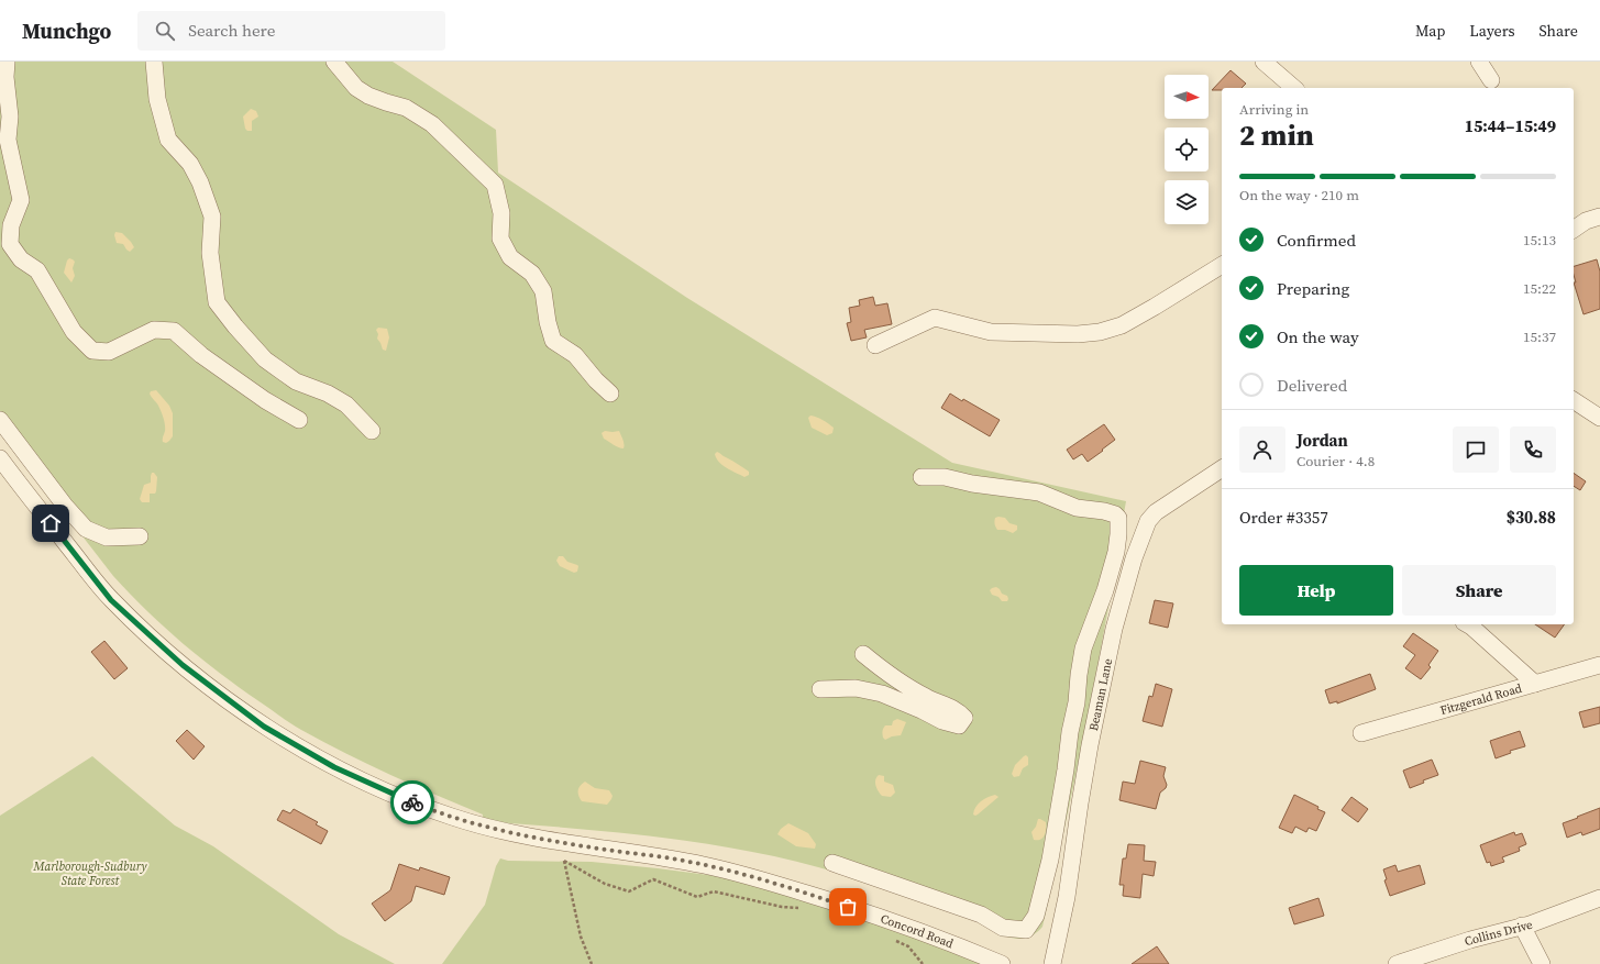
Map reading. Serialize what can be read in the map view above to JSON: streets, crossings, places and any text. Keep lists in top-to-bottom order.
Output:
{
  "streets": {
    "street": [
      "Beaman Lane",
      "Fitzgerald Road",
      "Concord Road",
      "Collins Drive"
    ]
  },
  "parks": ["Marlborough-Sudbury State Forest"],
  "north": "right",
  "page": {
    "header": "Munchgo",
    "search": "Search here",
    "nav": ["Map", "Layers", "Share"],
    "heading": ["2 min", "Arriving in", "15:44–15:49"],
    "panel": [
      "Jordan",
      "Courier · 4.8",
      "Order #3357",
      "$30.88"
    ],
    "bar": "On the way · 210 m",
    "list": [
      ["Confirmed", "15:13"],
      ["Preparing", "15:22"],
      ["On the way", "15:37"],
      "Delivered"
    ],
    "buttons": ["Help", "Share"]
  }
}
